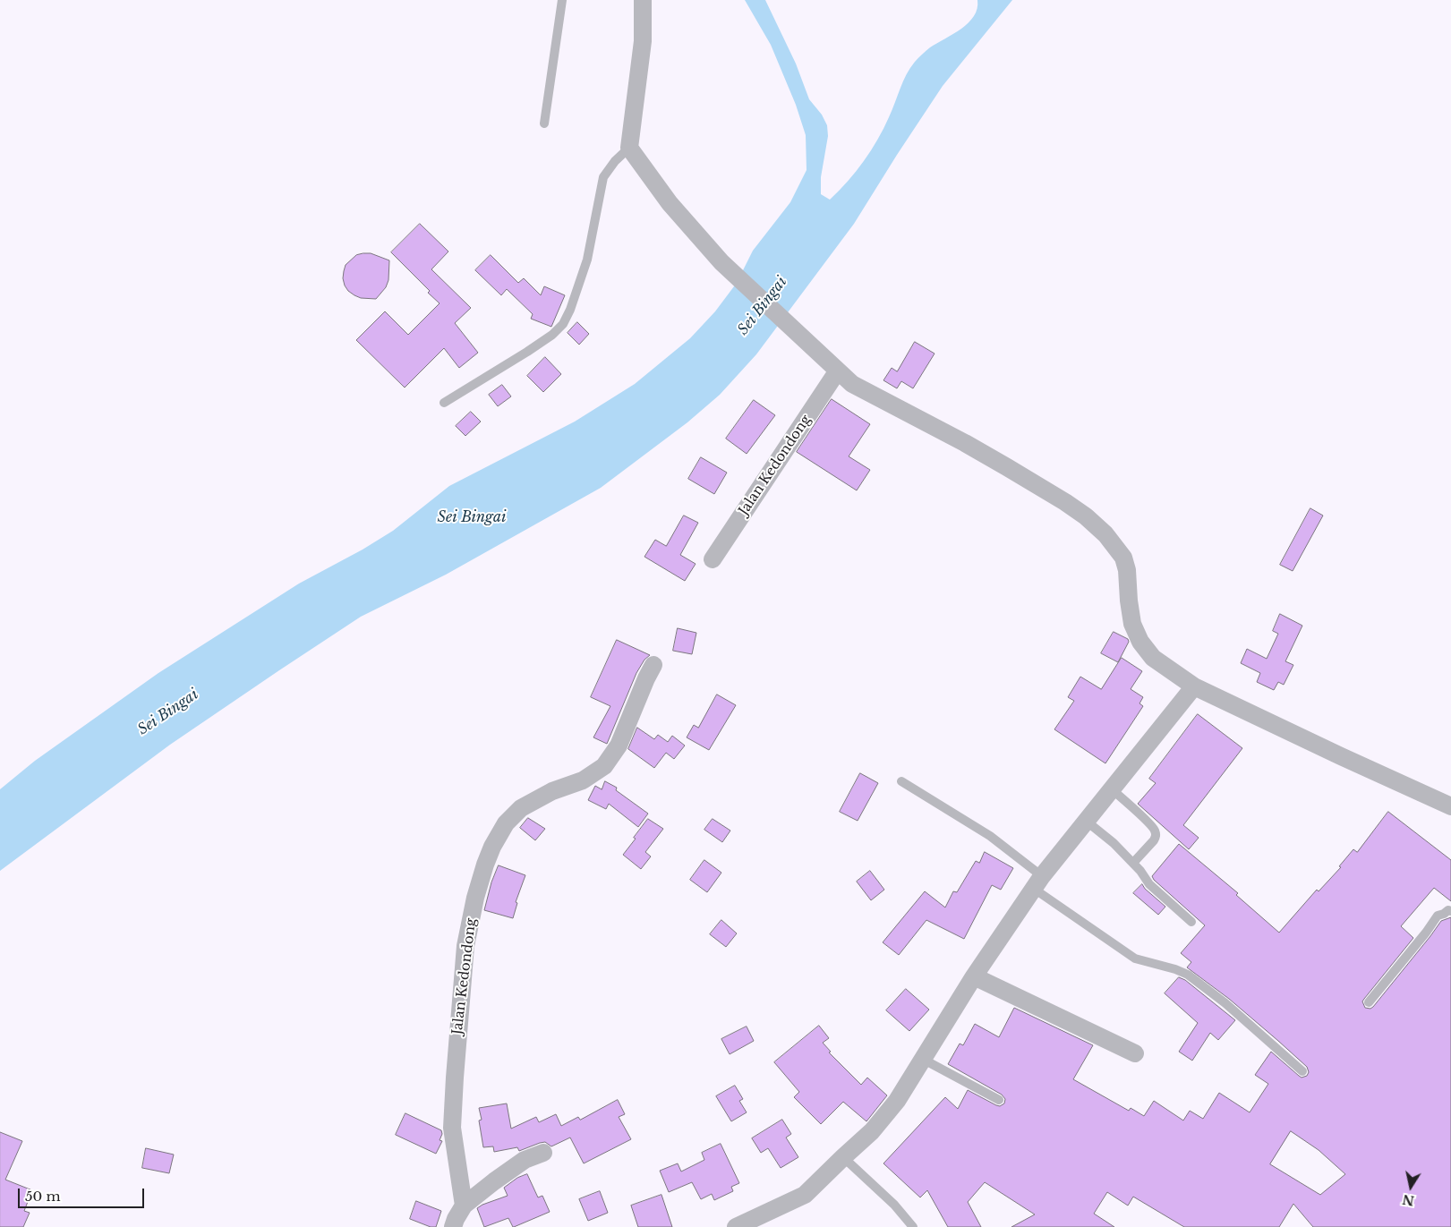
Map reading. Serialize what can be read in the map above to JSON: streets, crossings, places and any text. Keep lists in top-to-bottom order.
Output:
{
  "streets": {
    "street": ["Jalan Kedondong"]
  },
  "water": ["Sei Bingai"],
  "scale_bar": "50 m",
  "north": "bottom"
}
